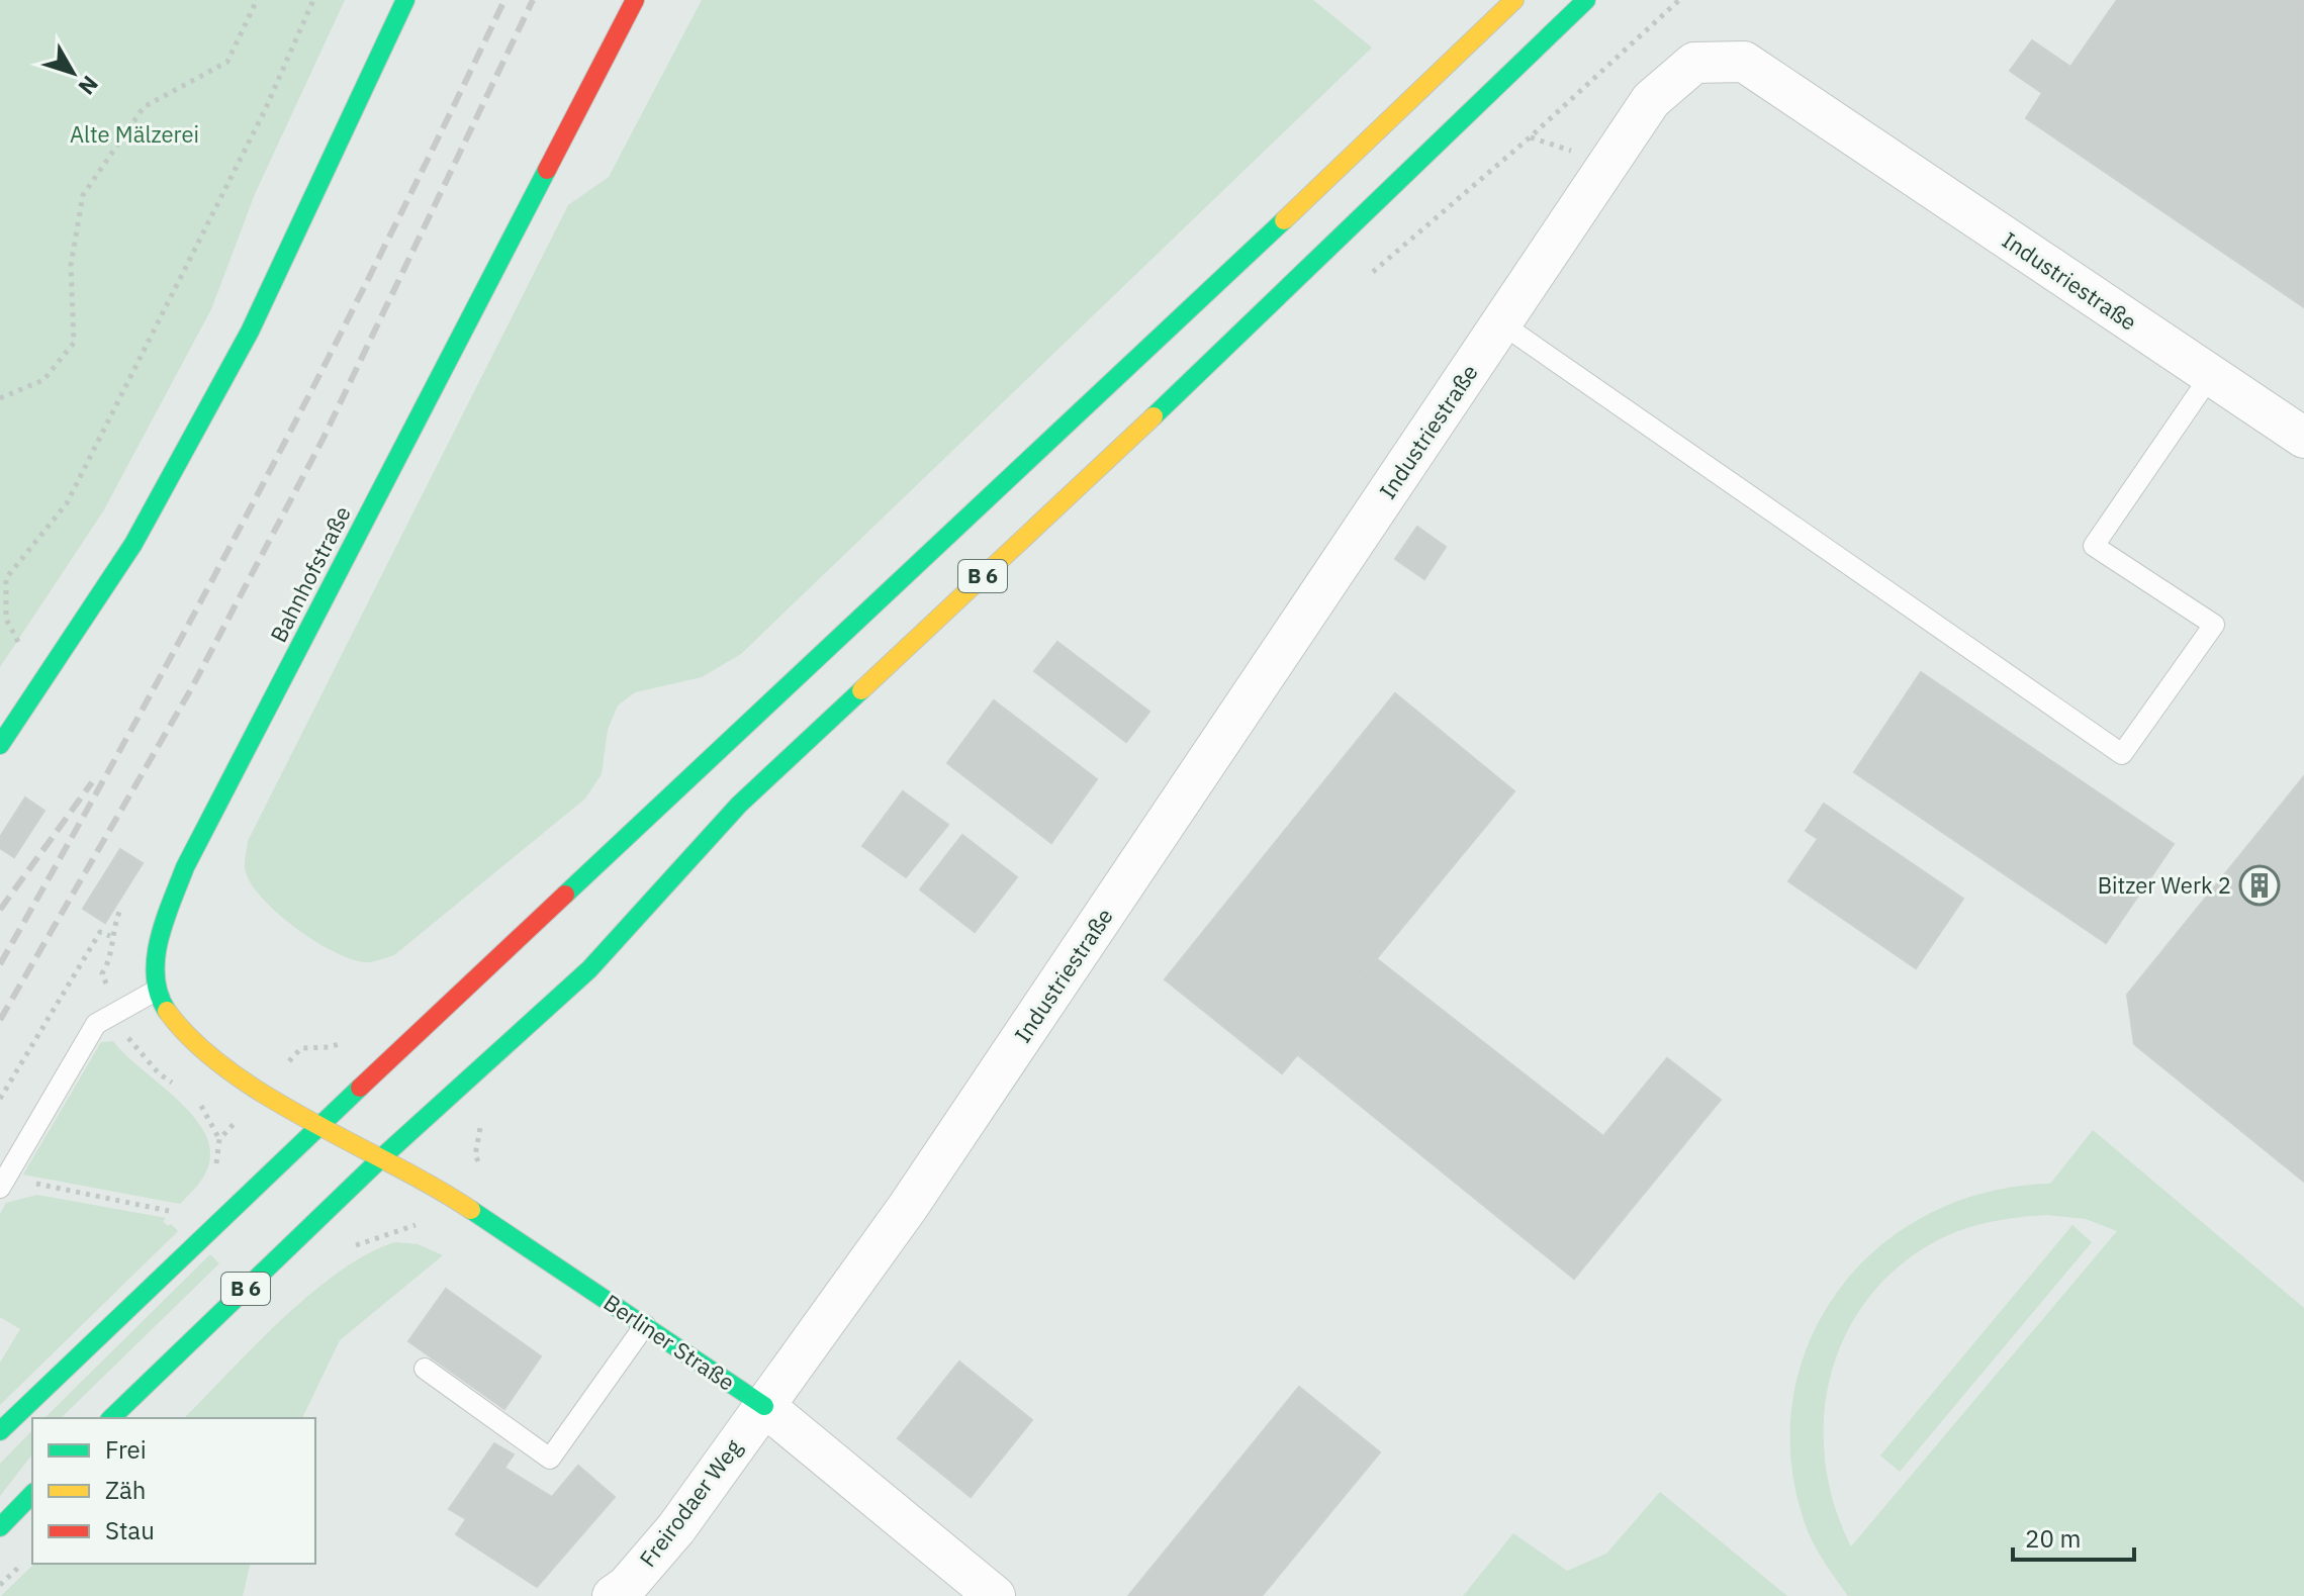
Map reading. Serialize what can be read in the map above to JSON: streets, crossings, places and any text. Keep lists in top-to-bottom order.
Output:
{
  "streets": {
    "main road": ["Bahnhofstraße", "B 6", "Berliner Straße"],
    "street": ["Industriestraße", "Freirodaer Weg"]
  },
  "crossings": [
    ["Industriestraße", "Berliner Straße"],
    ["Industriestraße", "Freirodaer Weg"],
    ["B 6", "Berliner Straße"],
    ["Berliner Straße", "Freirodaer Weg"]
  ],
  "parks": ["Alte Mälzerei"],
  "places": {
    "building": ["Bitzer Werk 2"]
  },
  "legend": ["Frei", "Zäh", "Stau"],
  "scale_bar": "20 m",
  "north": "bottom right"
}
